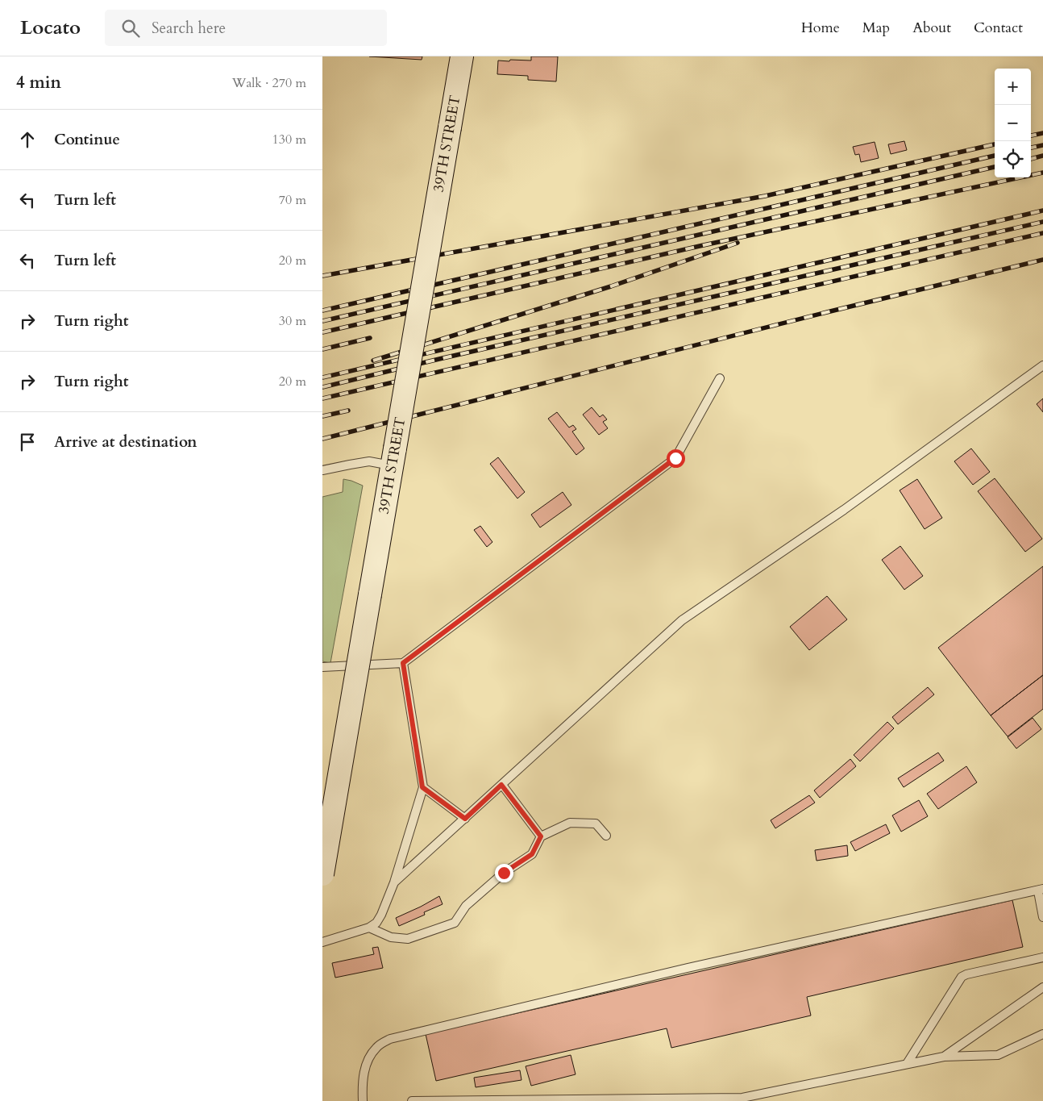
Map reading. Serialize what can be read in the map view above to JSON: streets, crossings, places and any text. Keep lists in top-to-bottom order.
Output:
{
  "streets": {
    "main road": ["39TH STREET"]
  },
  "page": {
    "header": "Locato",
    "search": "Search here",
    "nav": [
      "Home",
      "Map",
      "About",
      "Contact"
    ],
    "heading": ["4 min", "Walk · 270 m"],
    "map_buttons": ["+", "−"],
    "list": [
      ["Continue", "130 m"],
      ["Turn left", "70 m"],
      ["Turn left", "20 m"],
      ["Turn right", "30 m"],
      ["Turn right", "20 m"],
      "Arrive at destination"
    ]
  }
}
